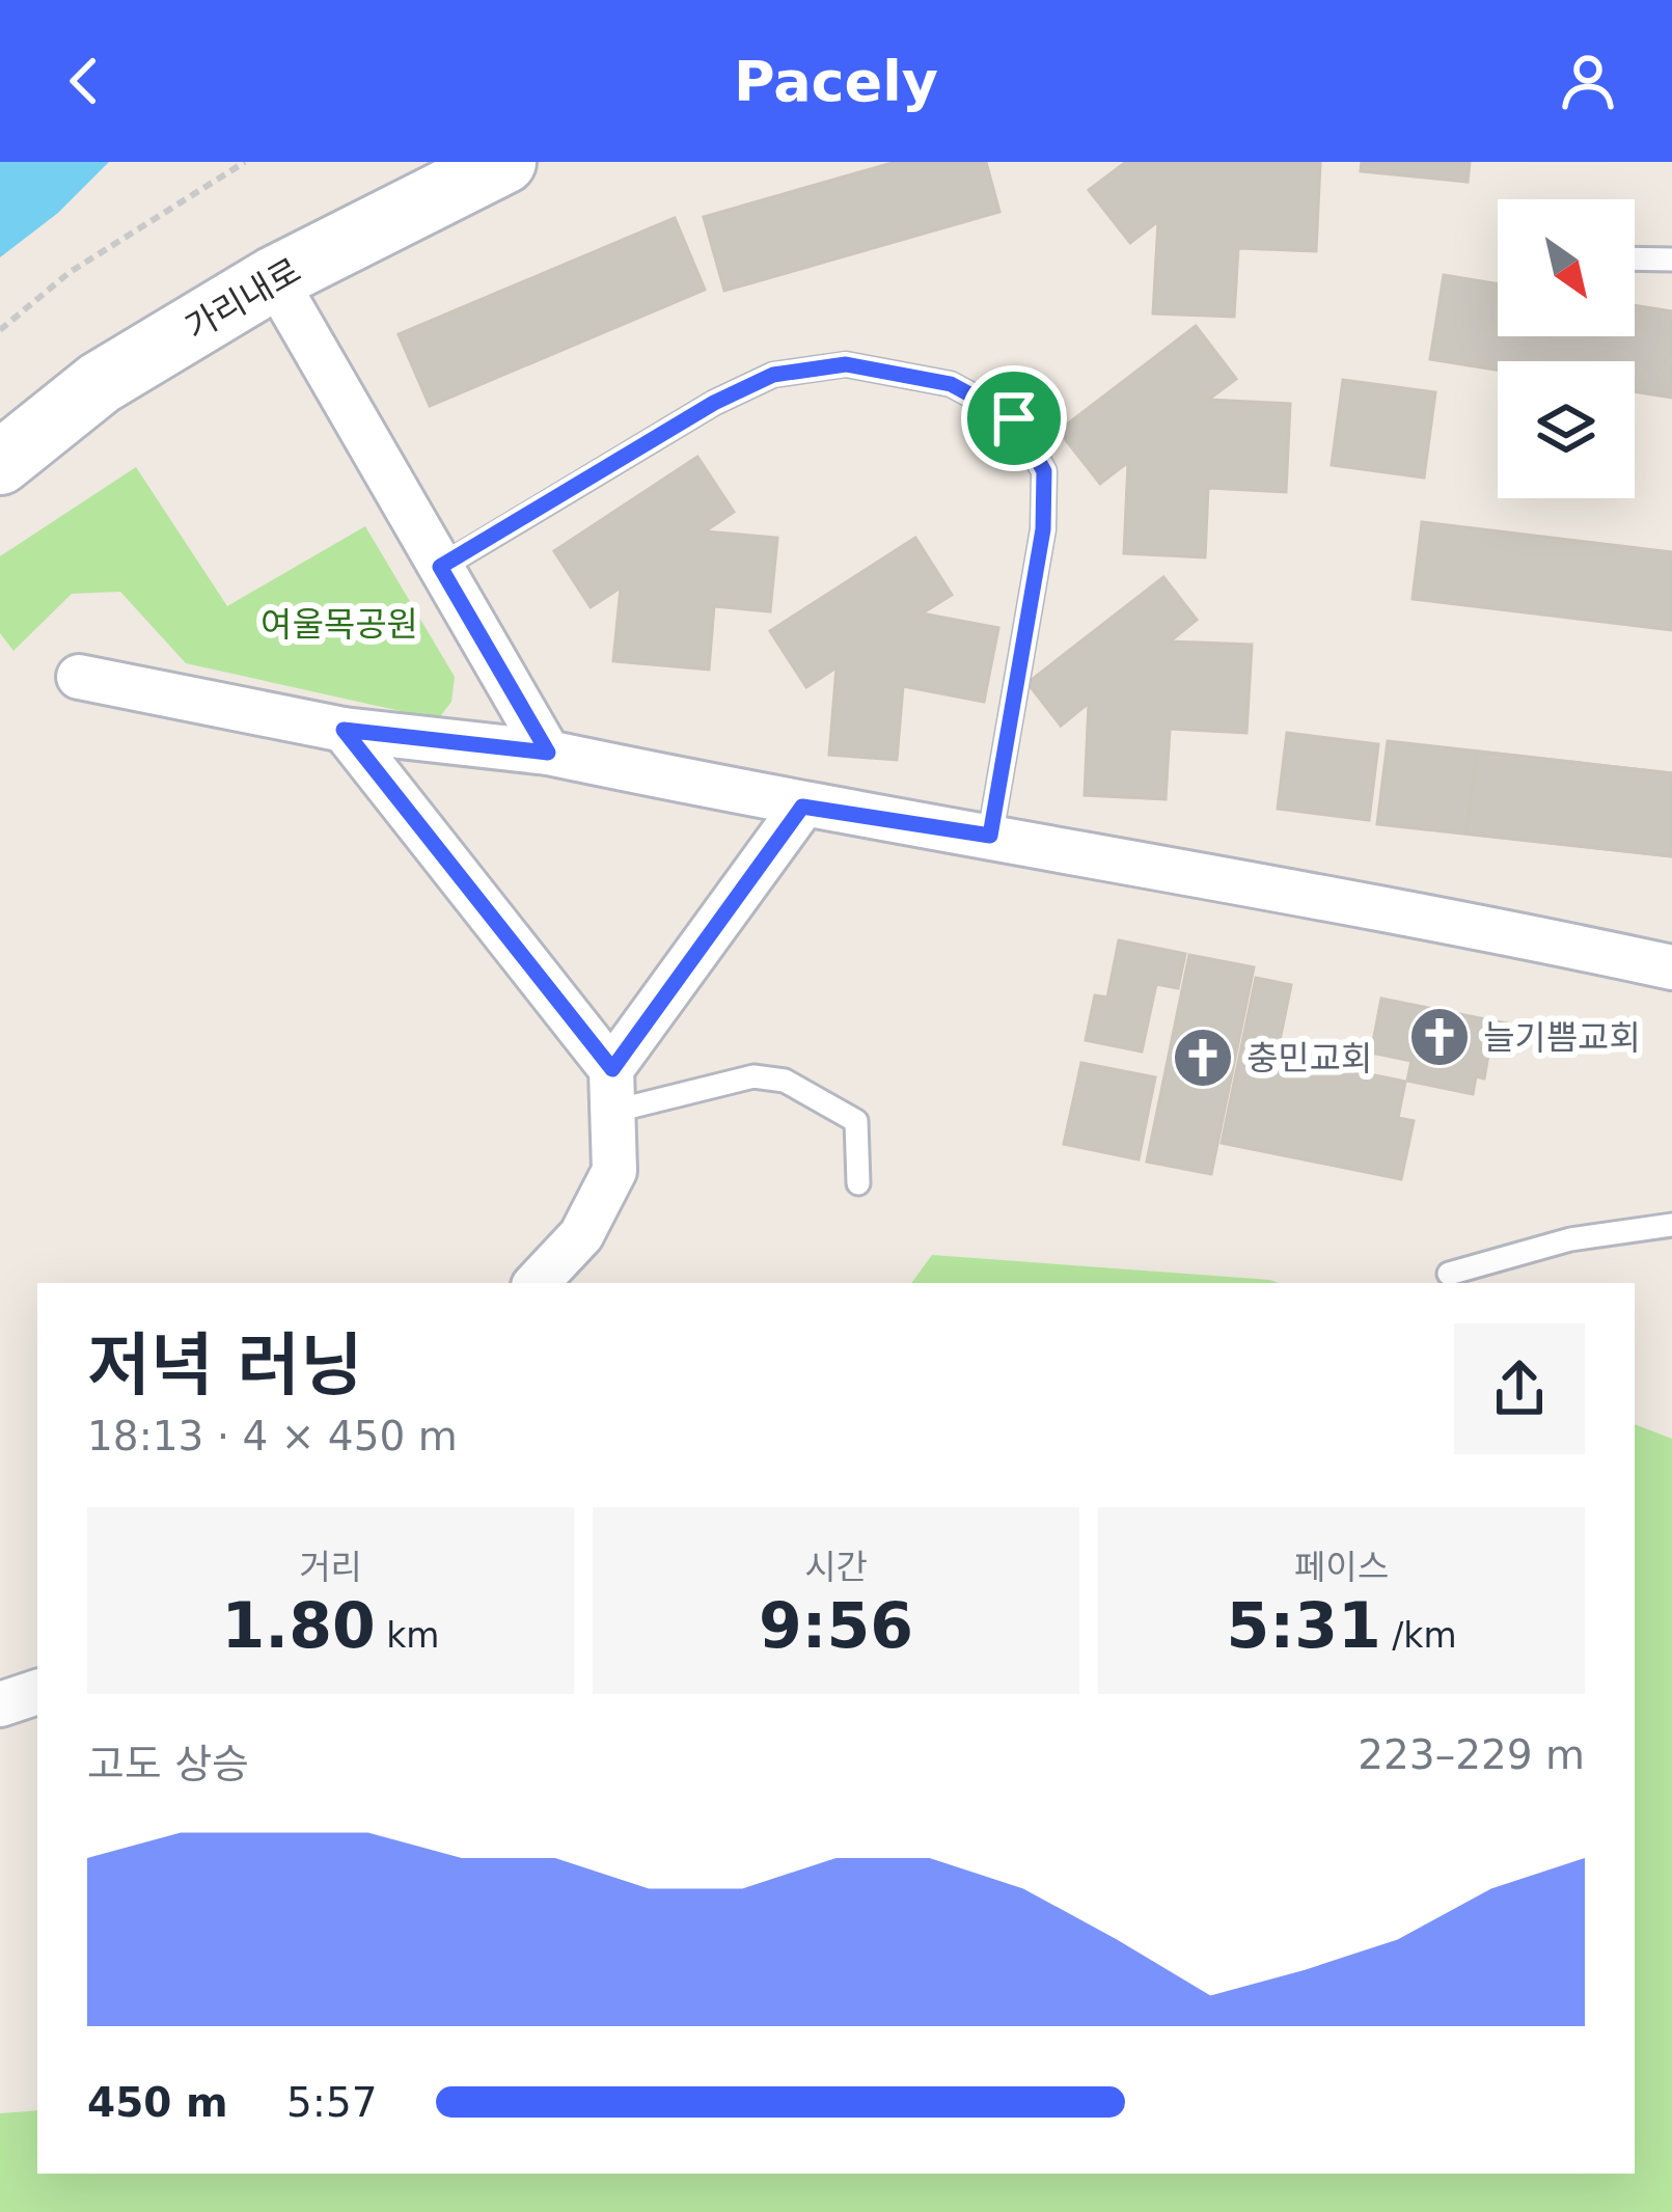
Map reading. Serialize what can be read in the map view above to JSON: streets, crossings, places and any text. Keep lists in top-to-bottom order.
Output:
{
  "streets": {
    "street": ["가리내로"]
  },
  "parks": ["여울목공원"],
  "places": {
    "church": ["늘기쁨교회", "충민교회"]
  },
  "north": "bottom right",
  "page": {
    "header": "Pacely",
    "heading": ["저녁 러닝", "18:13 · 4 × 450 m"],
    "stats": [
      ["거리", "1.80 km"],
      ["시간", "9:56"],
      ["페이스", "5:31 /km"]
    ],
    "chart": ["고도 상승", "223–229 m"],
    "list": [
      {
        "name": "450 m",
        "note": "5:57"
      }
    ]
  }
}
